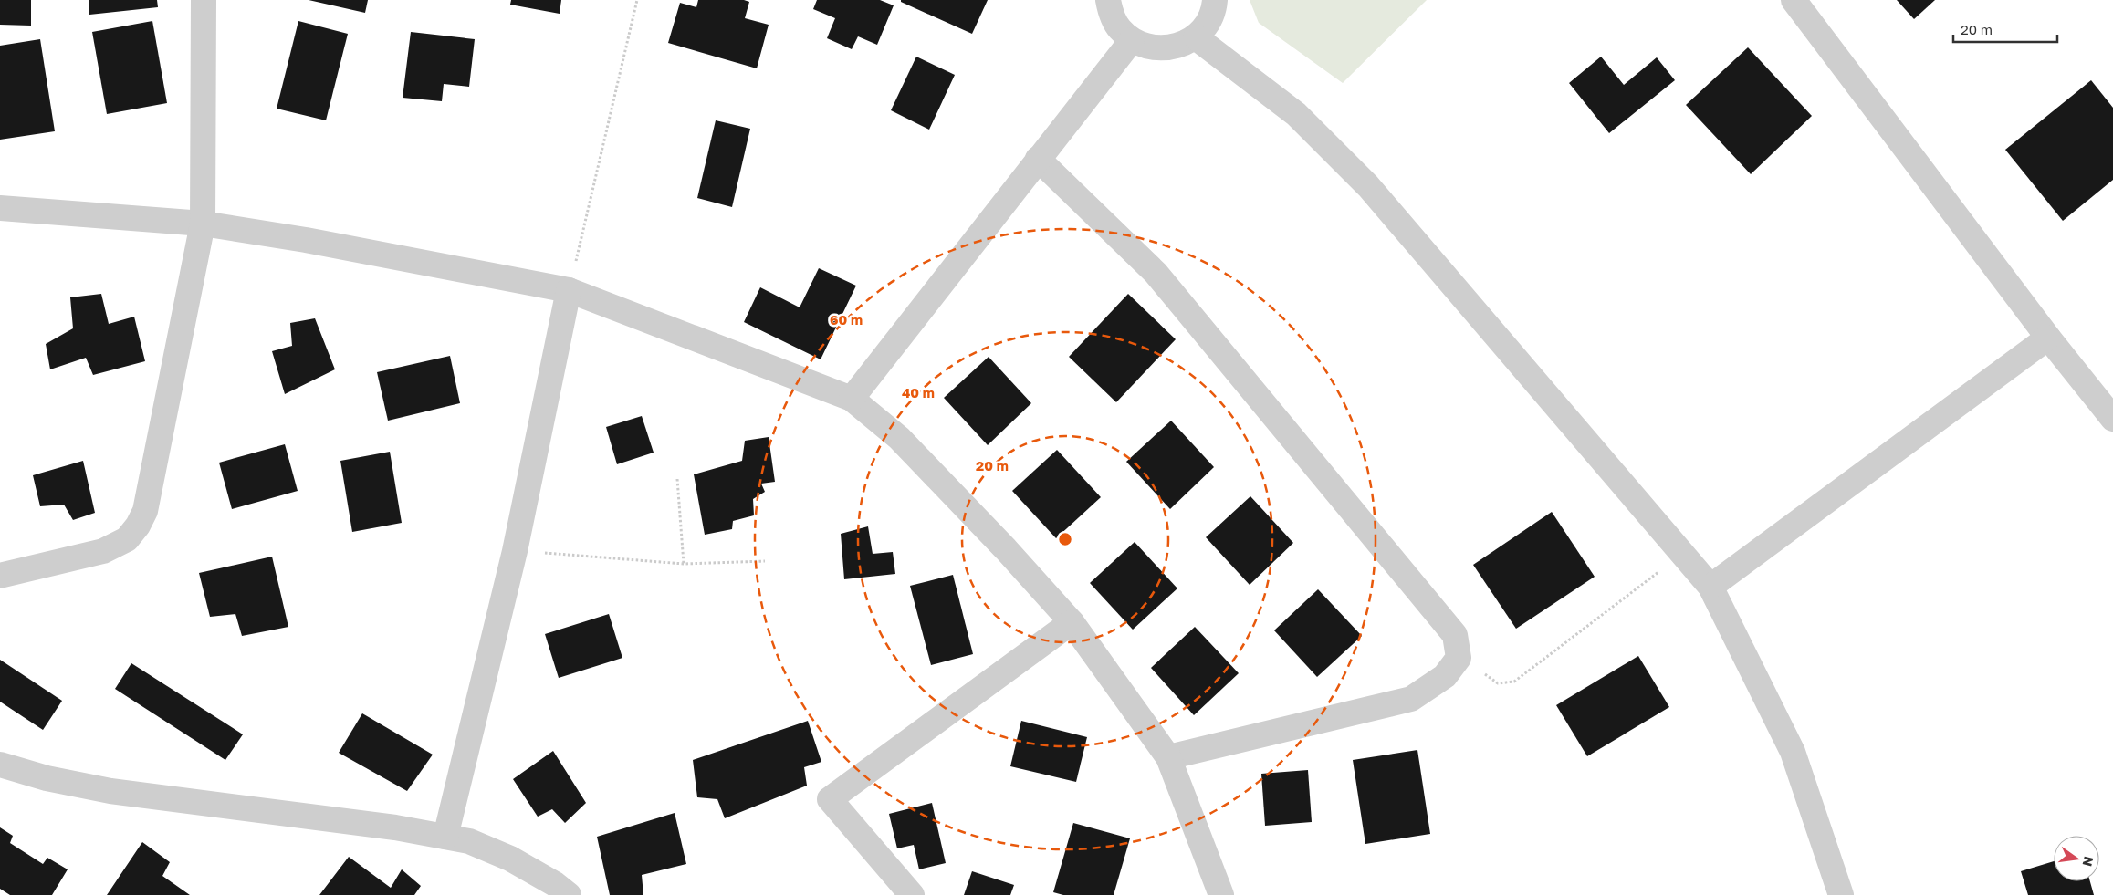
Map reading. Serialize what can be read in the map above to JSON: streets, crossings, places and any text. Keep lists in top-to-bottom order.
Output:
{
  "scale_bar": "20 m",
  "north": "right",
  "rings": ["60 m", "40 m", "20 m"]
}
